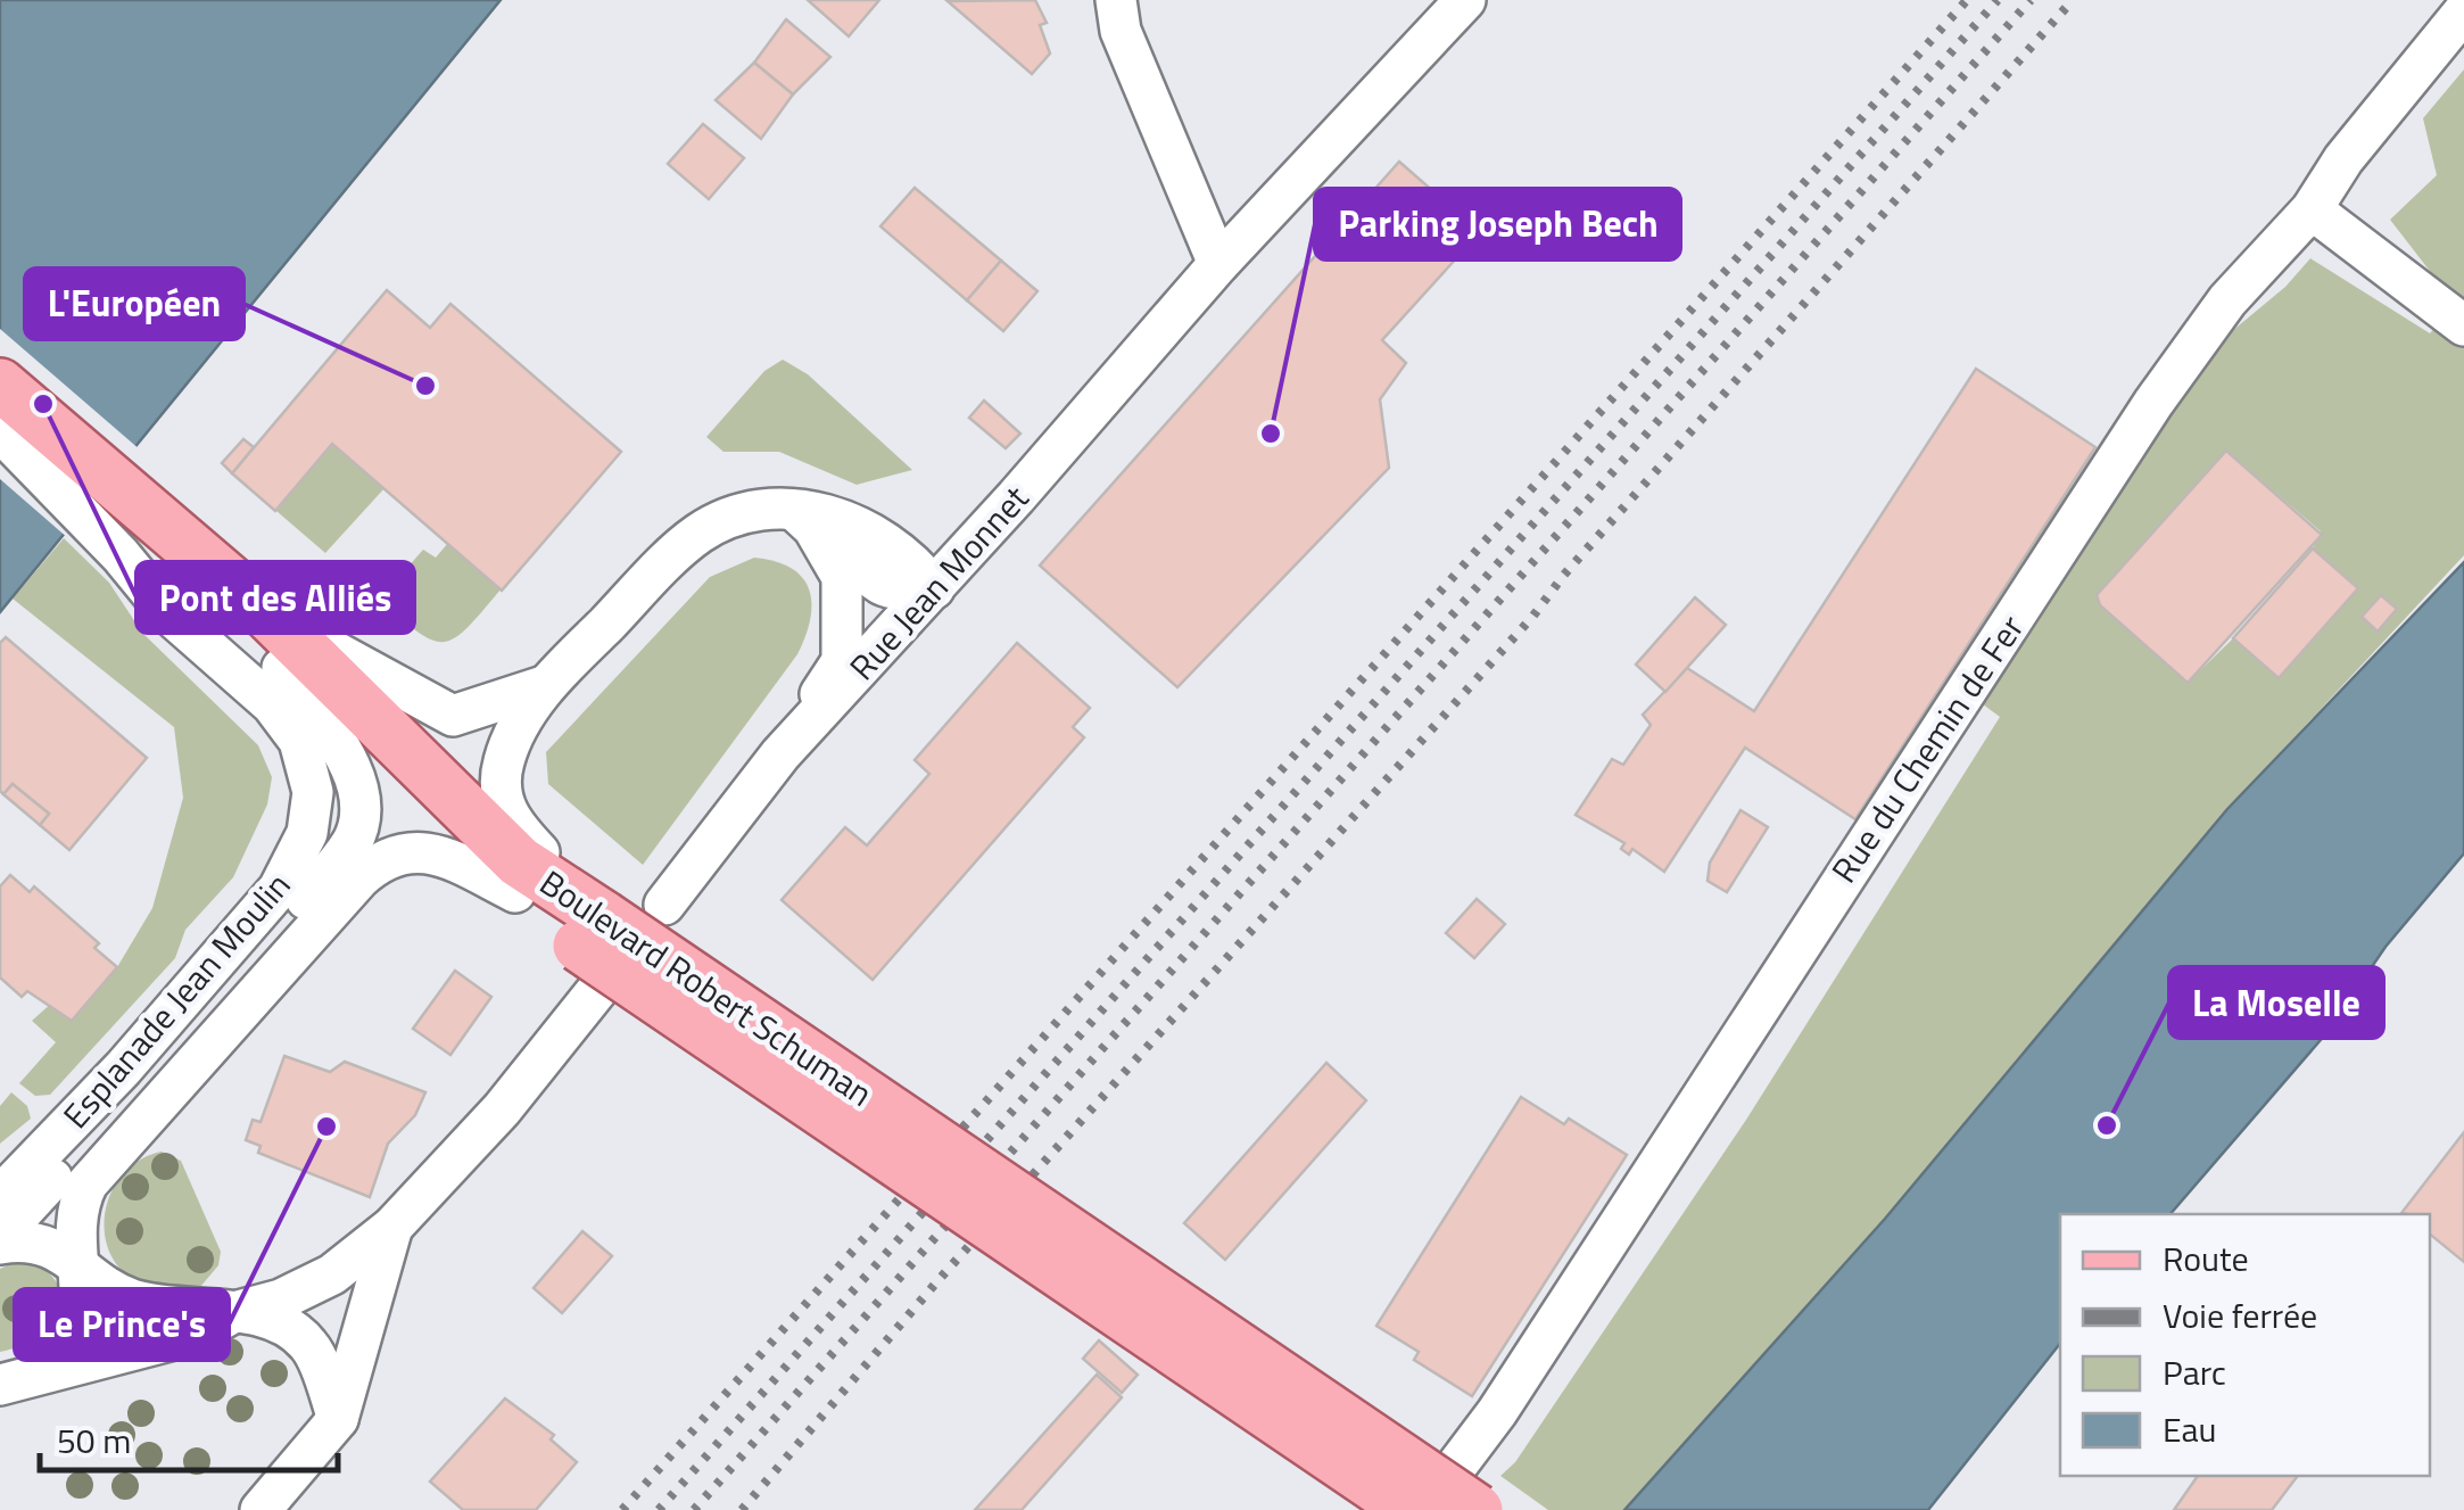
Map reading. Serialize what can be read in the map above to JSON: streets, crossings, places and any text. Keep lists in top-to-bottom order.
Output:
{
  "streets": {
    "main road": ["Boulevard Robert Schuman"],
    "street": ["Rue Jean Monnet", "Rue du Chemin de Fer", "Esplanade Jean Moulin"]
  },
  "crossings": [
    ["Boulevard Robert Schuman", "Esplanade Jean Moulin"]
  ],
  "places": [
    "L'Européen",
    "Pont des Alliés",
    "Parking Joseph Bech",
    "La Moselle",
    "Le Prince's"
  ],
  "legend": [
    "Route",
    "Voie ferrée",
    "Parc",
    "Eau"
  ],
  "scale_bar": "50 m"
}
